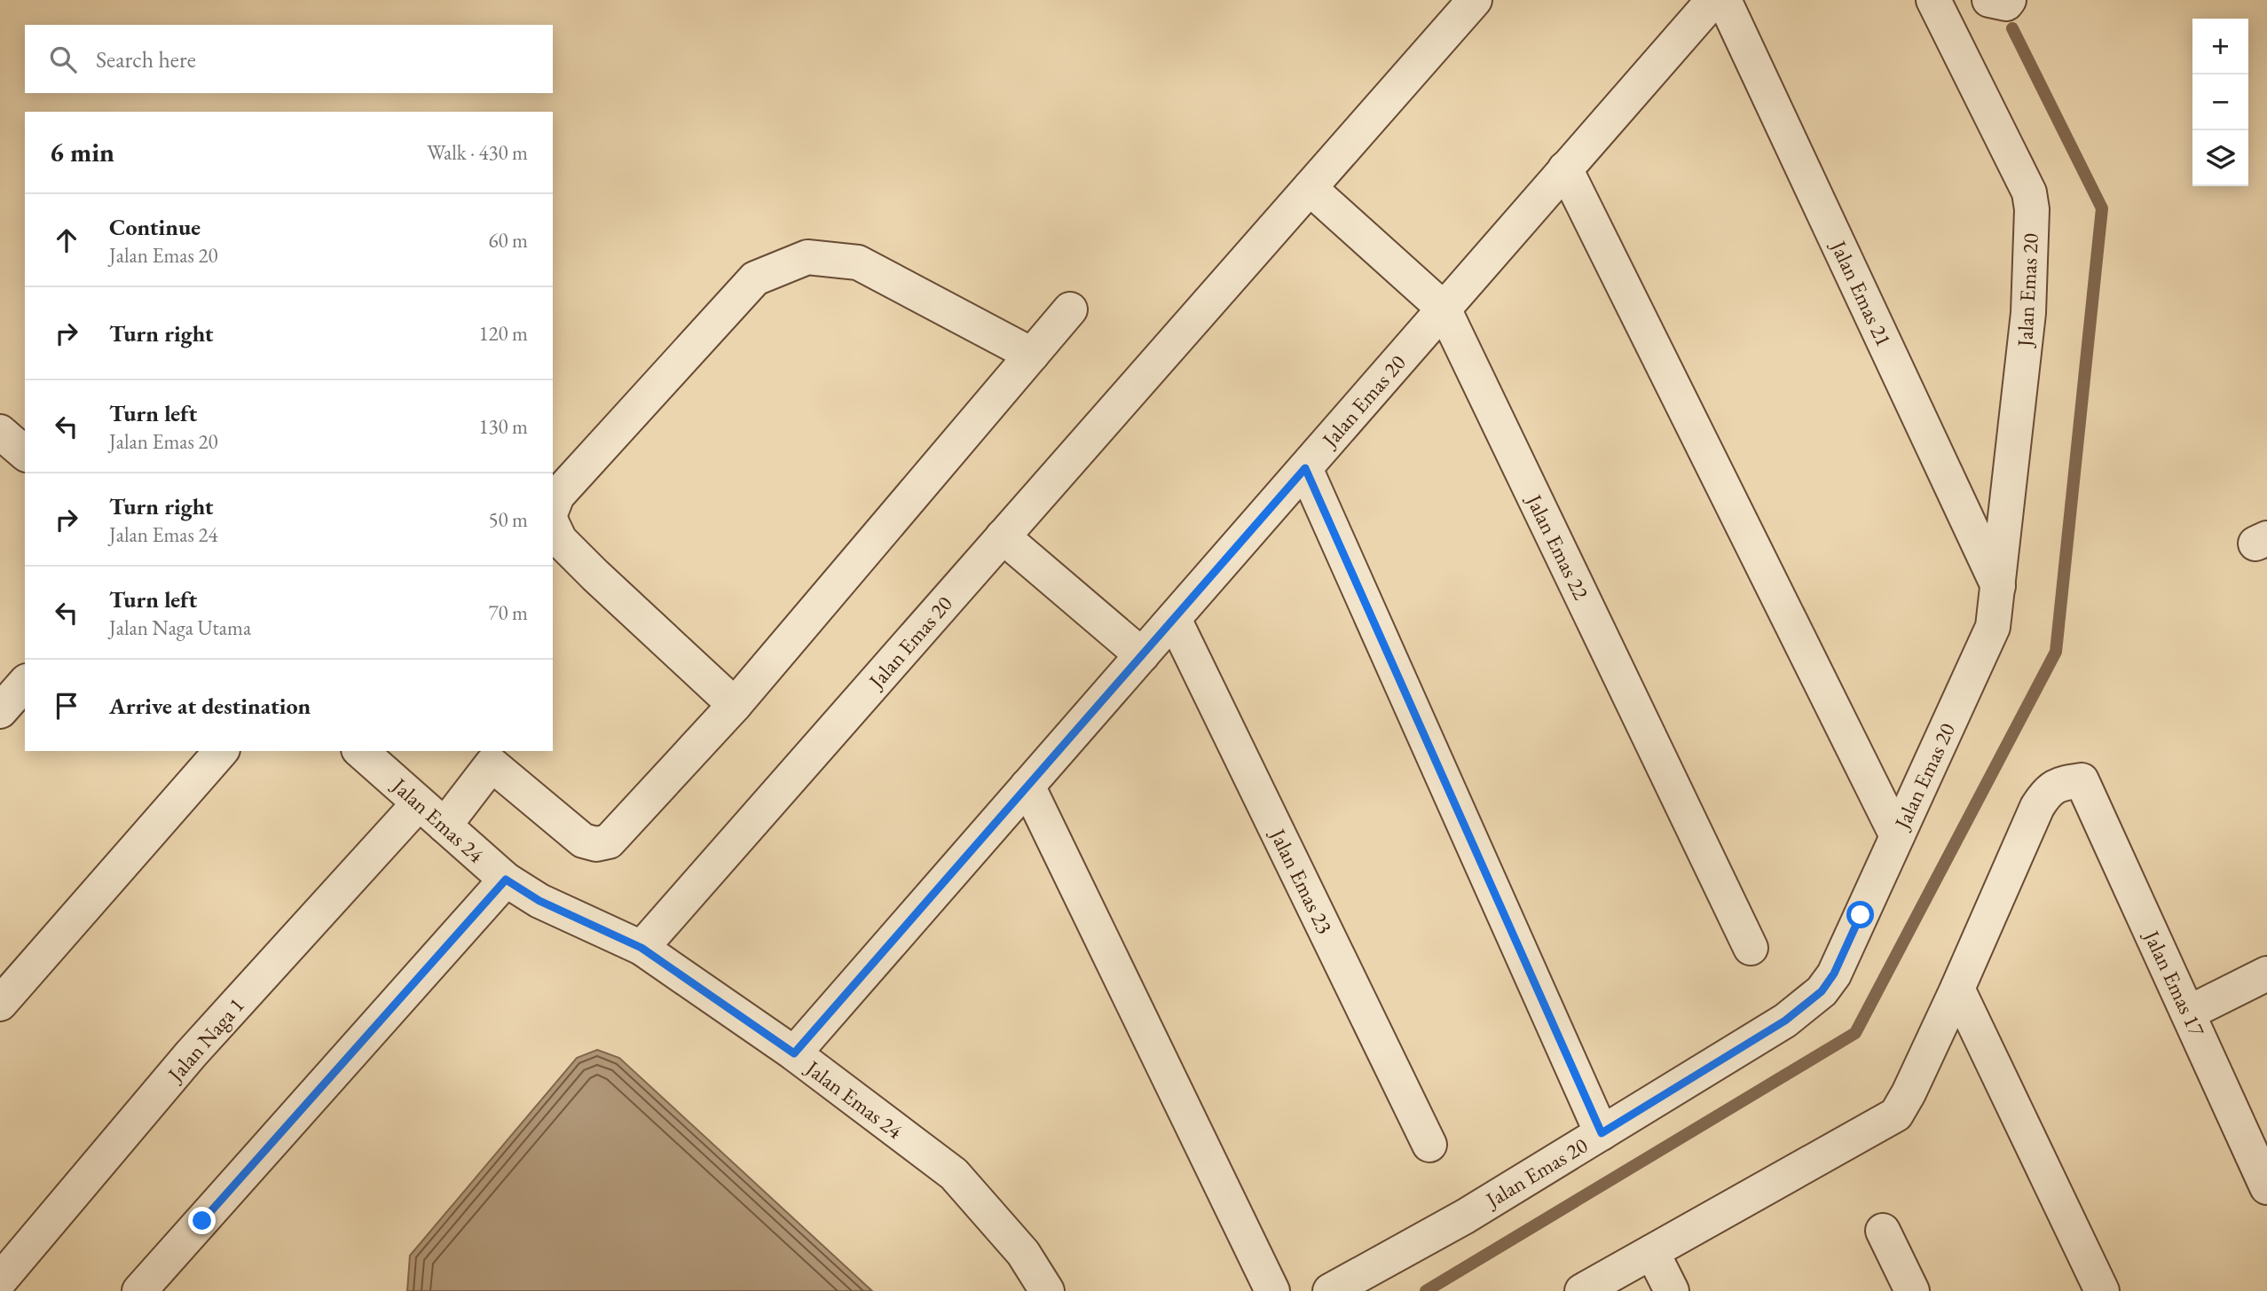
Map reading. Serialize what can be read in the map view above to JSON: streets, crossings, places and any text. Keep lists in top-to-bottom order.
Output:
{
  "streets": {
    "street": [
      "Jalan Emas 20",
      "Jalan Emas 21",
      "Jalan Emas 22",
      "Jalan Emas 24",
      "Jalan Emas 23",
      "Jalan Emas 17",
      "Jalan Naga 1"
    ]
  },
  "crossings": [
    ["Jalan Emas 20", "Jalan Emas 21"],
    ["Jalan Emas 20", "Jalan Emas 22"],
    ["Jalan Emas 20", "Jalan Emas 24"],
    ["Jalan Emas 20", "Jalan Emas 23"],
    ["Jalan Emas 24", "Jalan Naga 1"]
  ],
  "page": {
    "map_buttons": ["+", "−"],
    "search": "Search here",
    "heading": ["6 min", "Walk · 430 m"],
    "list": [
      ["Continue", "Jalan Emas 20", "60 m"],
      ["Turn right", "120 m"],
      ["Turn left", "Jalan Emas 20", "130 m"],
      ["Turn right", "Jalan Emas 24", "50 m"],
      ["Turn left", "Jalan Naga Utama", "70 m"],
      "Arrive at destination"
    ]
  }
}
